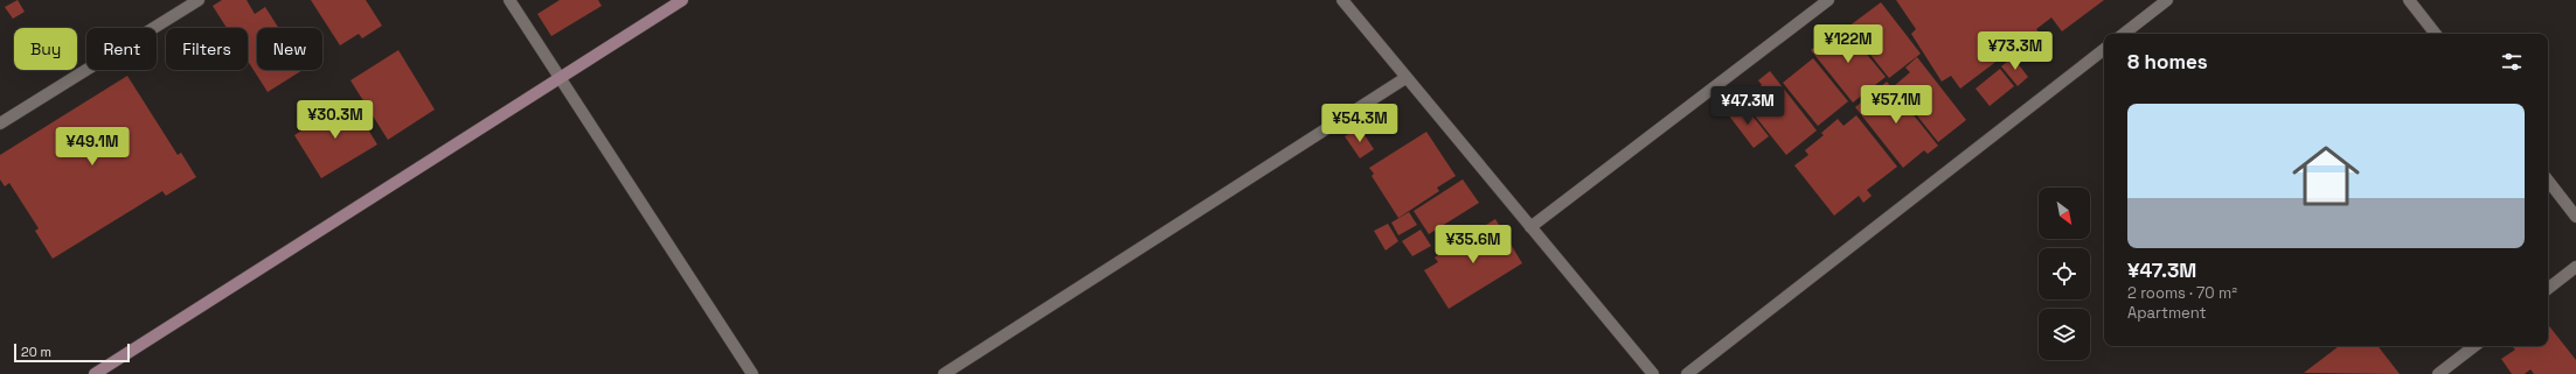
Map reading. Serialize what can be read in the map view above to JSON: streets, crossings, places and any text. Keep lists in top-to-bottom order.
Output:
{
  "scale_bar": "20 m",
  "north": "bottom right",
  "page": {
    "price": [
      "¥122M",
      "¥73.3M",
      "¥57.1M",
      "¥47.3M",
      "¥30.3M",
      "¥54.3M",
      "¥49.1M",
      "¥35.6M"
    ],
    "chip": [
      "Buy",
      "Rent",
      "Filters",
      "New"
    ],
    "heading": "8 homes",
    "list": [
      {
        "name": "¥47.3M",
        "note": "2 rooms · 70 m² · Apartment"
      }
    ],
    "scale": "20 m"
  }
}
